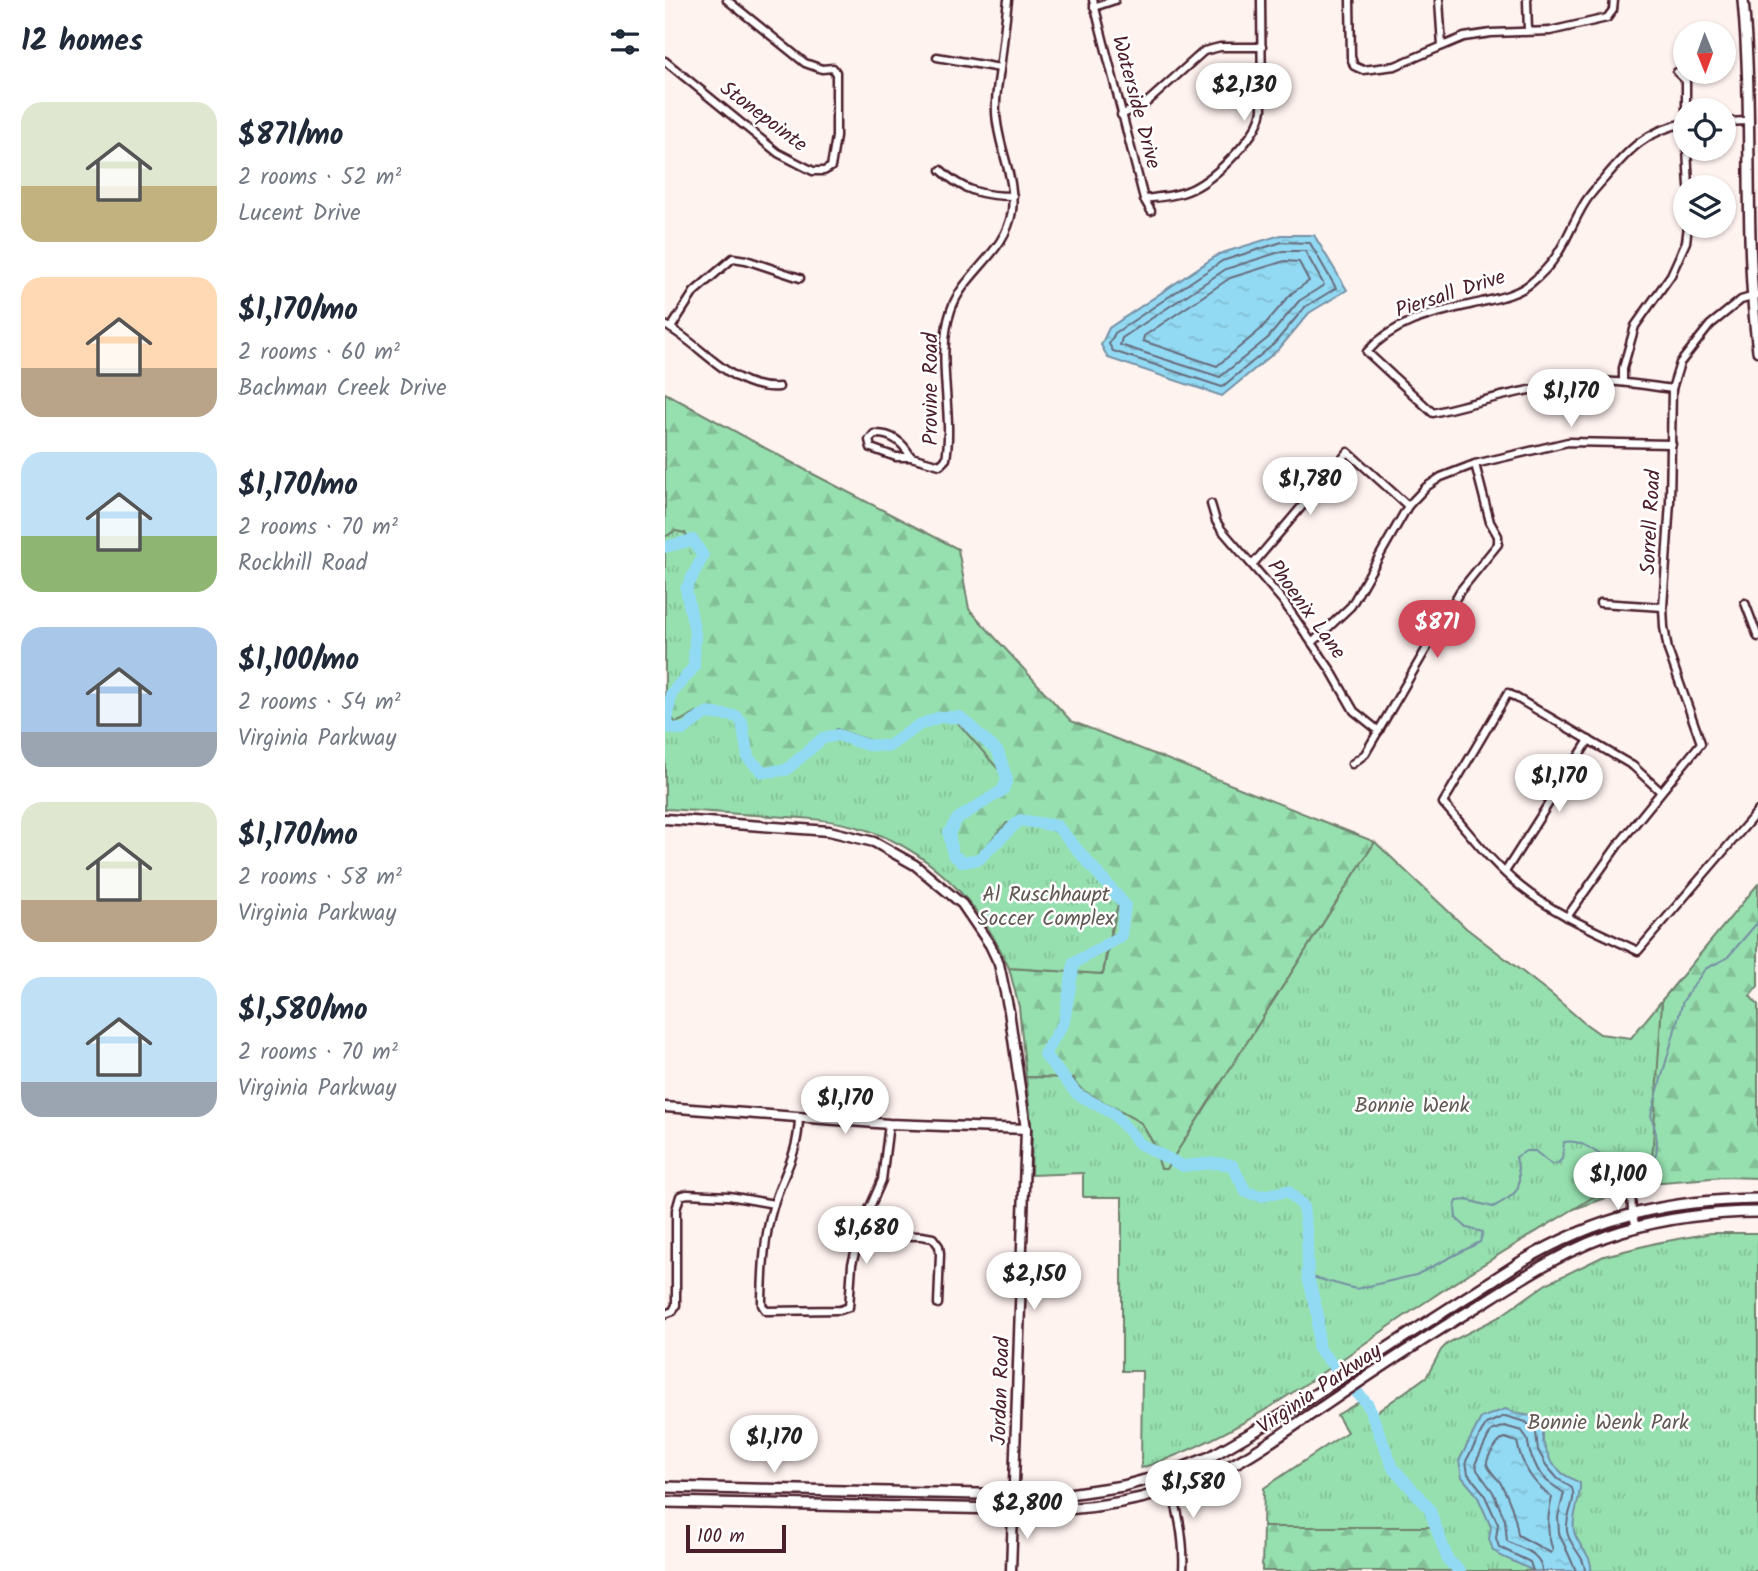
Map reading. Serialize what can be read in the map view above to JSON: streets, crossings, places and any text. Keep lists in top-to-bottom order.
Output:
{
  "streets": {
    "main road": ["Virginia Parkway"],
    "street": [
      "Waterside Drive",
      "Stonepointe",
      "Piersall Drive",
      "Provine Road",
      "Sorrell Road",
      "Phoenix Lane",
      "Jordan Road"
    ]
  },
  "crossings": [
    ["Virginia Parkway", "Jordan Road"]
  ],
  "parks": ["Al Ruschhaupt Soccer Complex", "Bonnie Wenk", "Bonnie Wenk Park"],
  "scale_bar": "100 m",
  "north": "bottom",
  "page": {
    "heading": "12 homes",
    "price": [
      "$2,130",
      "$1,170",
      "$1,780",
      "$871",
      "$1,170",
      "$1,170",
      "$1,100",
      "$1,680",
      "$2,150",
      "$1,170",
      "$1,580",
      "$2,800"
    ],
    "list": [
      {
        "name": "$871/mo",
        "note": "2 rooms · 52 m² · Lucent Drive"
      },
      {
        "name": "$1,170/mo",
        "note": "2 rooms · 60 m² · Bachman Creek Drive"
      },
      {
        "name": "$1,170/mo",
        "note": "2 rooms · 70 m² · Rockhill Road"
      },
      {
        "name": "$1,100/mo",
        "note": "2 rooms · 54 m² · Virginia Parkway"
      },
      {
        "name": "$1,170/mo",
        "note": "2 rooms · 58 m² · Virginia Parkway"
      },
      {
        "name": "$1,580/mo",
        "note": "2 rooms · 70 m² · Virginia Parkway"
      }
    ],
    "scale": "100 m"
  }
}
